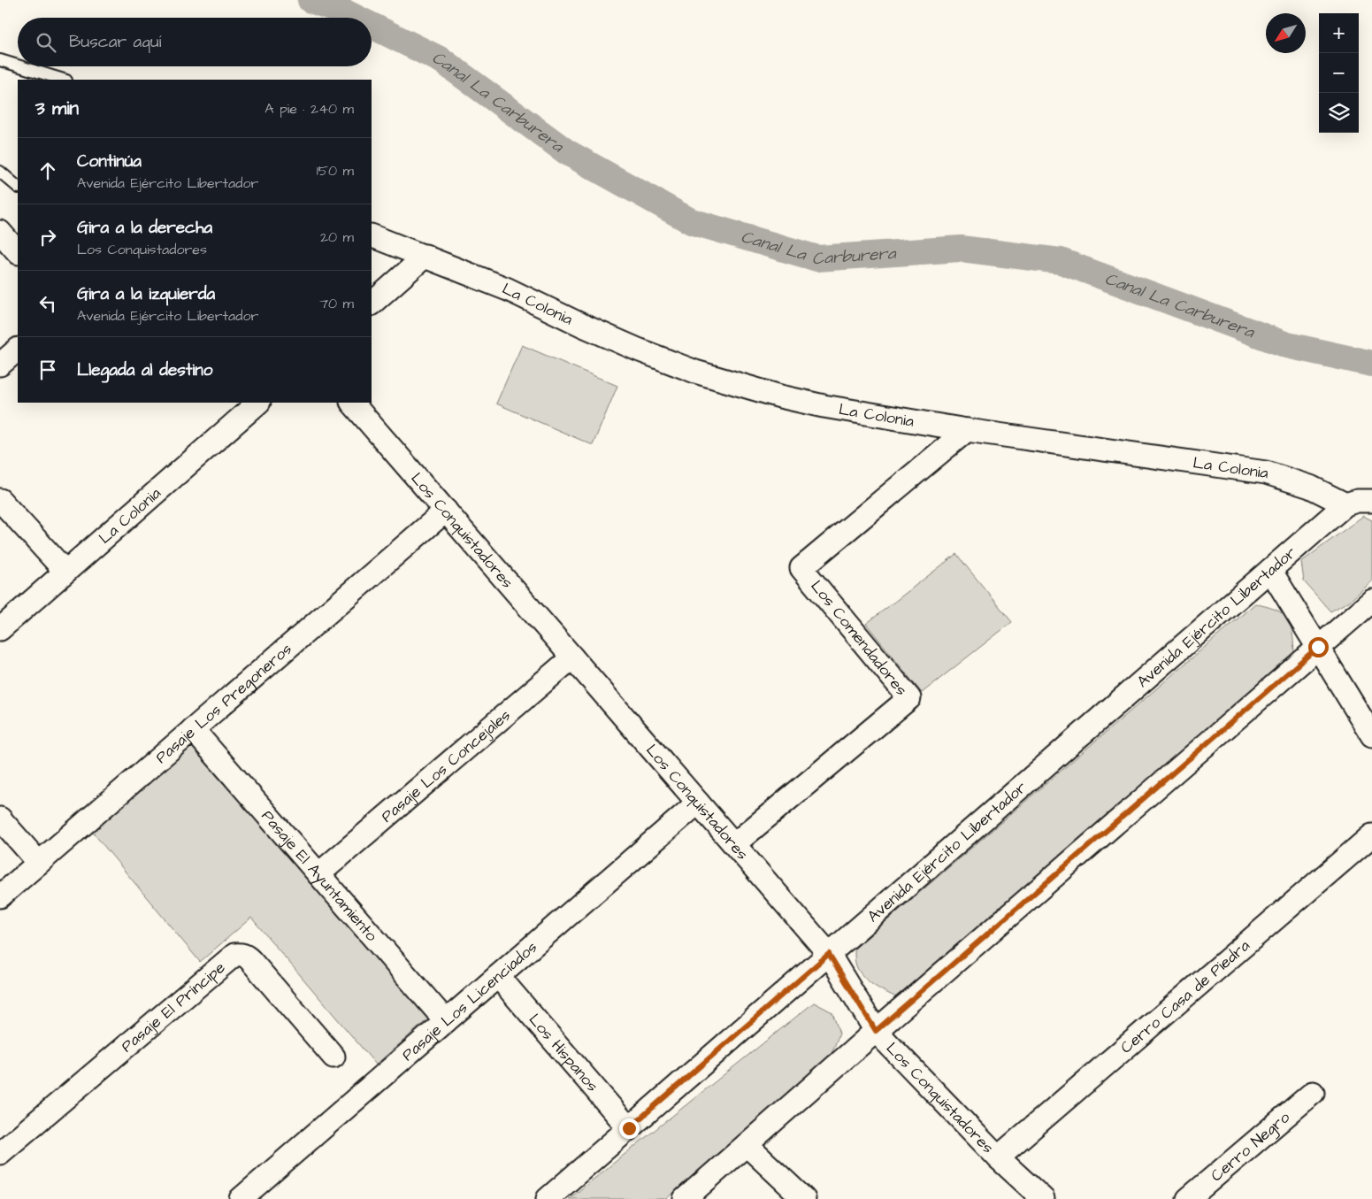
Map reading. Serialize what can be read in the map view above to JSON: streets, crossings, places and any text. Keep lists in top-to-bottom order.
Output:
{
  "streets": {
    "street": [
      "La Colonia",
      "Los Conquistadores",
      "Avenida Ejército Libertador",
      "Los Comendadores",
      "Pasaje Los Pregoneros",
      "Pasaje Los Concejales",
      "Pasaje El Ayuntamiento",
      "Cerro Casa de Piedra",
      "Pasaje Los Licenciados",
      "Pasaje El Príncipe",
      "Los Hispanos",
      "Cerro Negro"
    ]
  },
  "crossings": [
    ["La Colonia", "Avenida Ejército Libertador"],
    ["La Colonia", "Los Comendadores"],
    ["Los Conquistadores", "Avenida Ejército Libertador"],
    ["Los Conquistadores", "Los Comendadores"],
    ["Los Conquistadores", "Pasaje Los Pregoneros"],
    ["Los Conquistadores", "Pasaje Los Concejales"],
    ["Los Conquistadores", "Cerro Casa de Piedra"],
    ["Los Conquistadores", "Pasaje Los Licenciados"],
    ["Avenida Ejército Libertador", "Los Hispanos"],
    ["Pasaje Los Pregoneros", "Pasaje El Ayuntamiento"],
    ["Pasaje Los Concejales", "Pasaje El Ayuntamiento"],
    ["Pasaje El Ayuntamiento", "Pasaje Los Licenciados"],
    ["Pasaje Los Licenciados", "Los Hispanos"]
  ],
  "water": ["Canal La Carburera"],
  "north": "bottom left",
  "page": {
    "map_buttons": ["+", "−"],
    "search": "Buscar aquí",
    "heading": ["3 min", "A pie · 240 m"],
    "list": [
      ["Continúa", "Avenida Ejército Libertador", "150 m"],
      ["Gira a la derecha", "Los Conquistadores", "20 m"],
      ["Gira a la izquierda", "Avenida Ejército Libertador", "70 m"],
      "Llegada al destino"
    ]
  }
}
